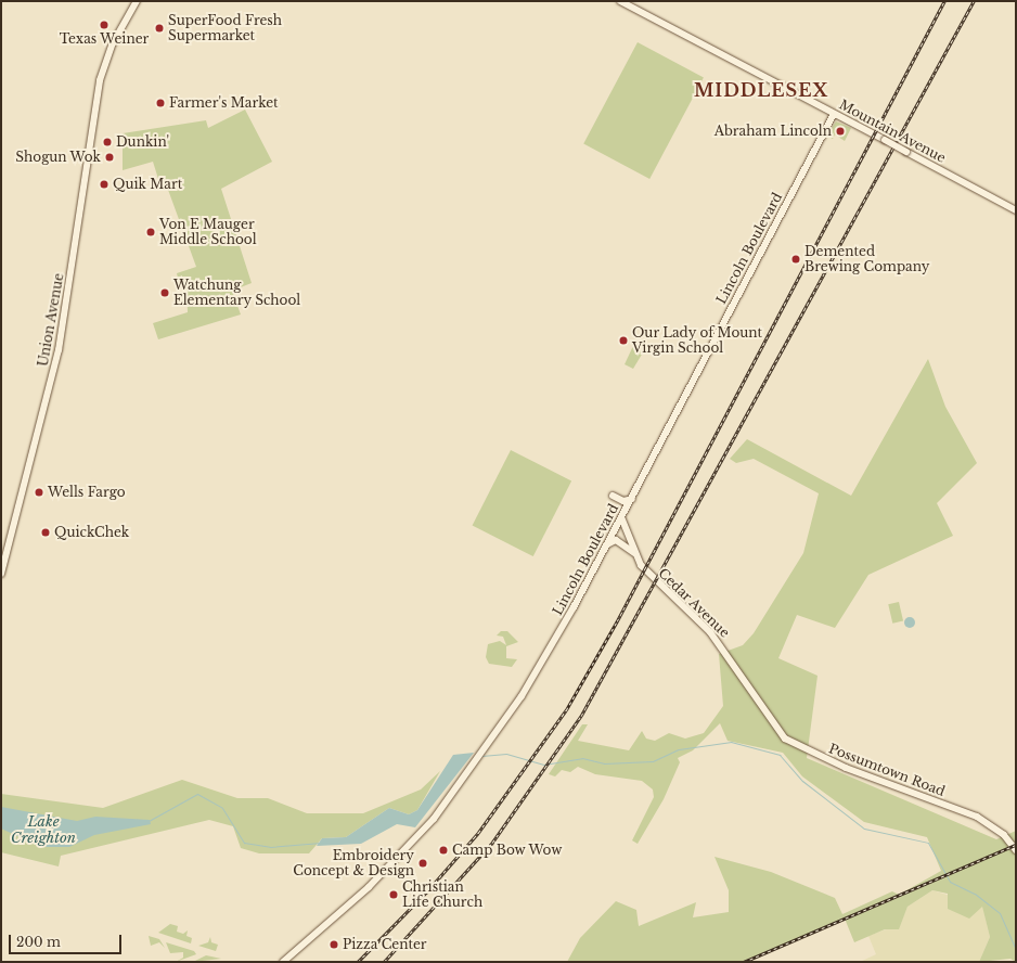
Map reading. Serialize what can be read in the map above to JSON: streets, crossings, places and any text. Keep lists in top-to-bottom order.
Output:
{
  "streets": {
    "main road": [
      "Mountain Avenue",
      "Lincoln Boulevard",
      "Union Avenue",
      "Cedar Avenue",
      "Possumtown Road"
    ]
  },
  "crossings": [
    ["Mountain Avenue", "Lincoln Boulevard"],
    ["Lincoln Boulevard", "Cedar Avenue"],
    ["Cedar Avenue", "Possumtown Road"]
  ],
  "districts": ["MIDDLESEX"],
  "water": ["Lake Creighton"],
  "places": [
    "Texas Weiner",
    "SuperFood Fresh Supermarket",
    "Farmer's Market",
    "Abraham Lincoln",
    "Dunkin'",
    "Shogun Wok",
    "Quik Mart",
    "Von E Mauger Middle School",
    "Demented Brewing Company",
    "Watchung Elementary School",
    "Our Lady of Mount Virgin School",
    "Wells Fargo",
    "QuickChek",
    "Camp Bow Wow",
    "Embroidery Concept & Design",
    "Christian Life Church",
    "Pizza Center"
  ],
  "scale_bar": "200 m"
}
